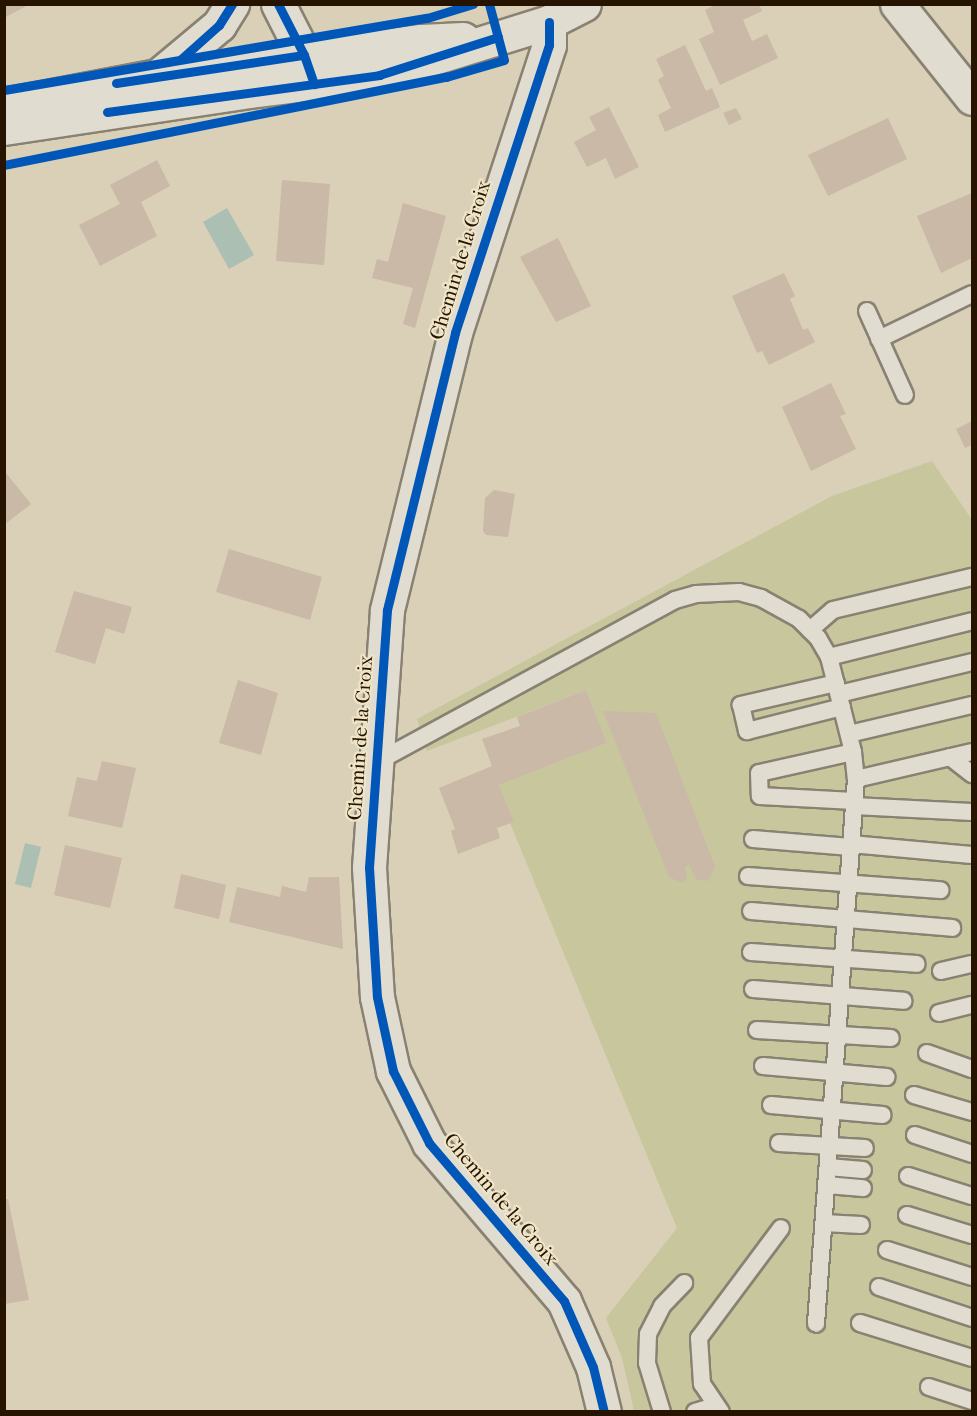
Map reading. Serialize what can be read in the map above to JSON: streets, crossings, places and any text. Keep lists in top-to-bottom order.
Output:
{
  "streets": {
    "street": ["Chemin de la Croix"]
  }
}
